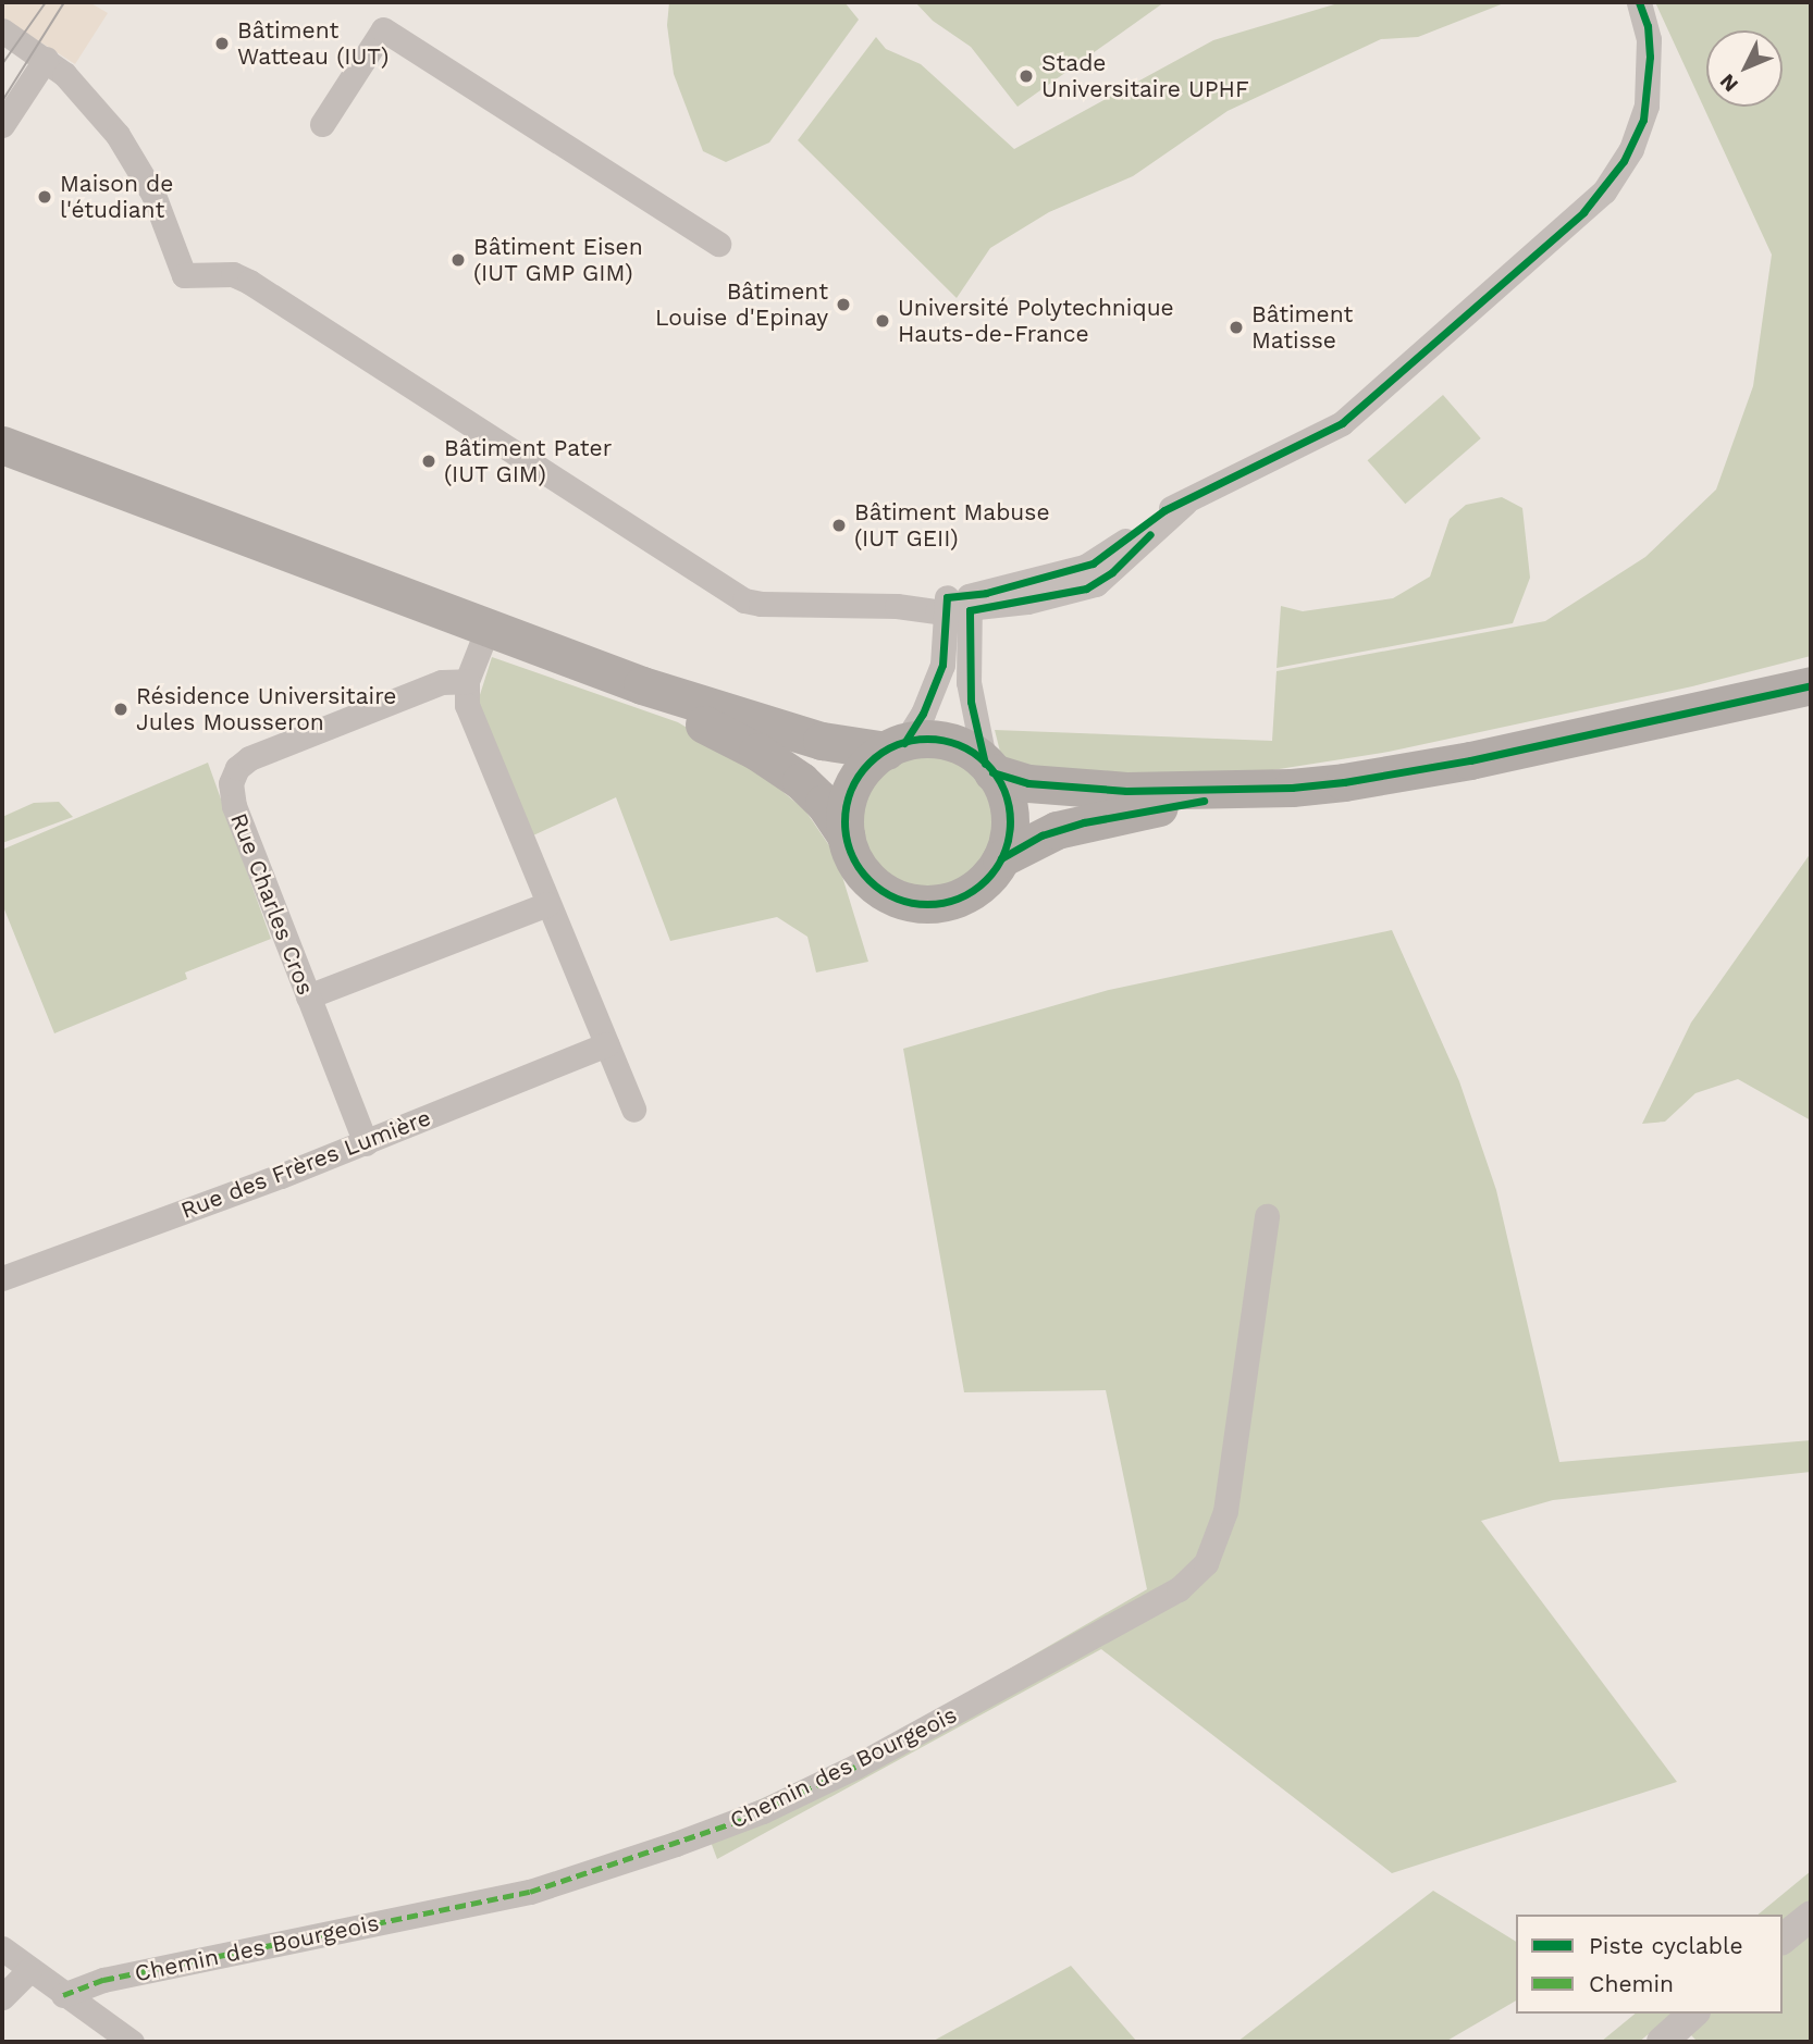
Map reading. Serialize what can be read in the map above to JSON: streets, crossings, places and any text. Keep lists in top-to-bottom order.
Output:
{
  "streets": {
    "street": ["Rue Charles Cros", "Rue des Frères Lumière", "Chemin des Bourgeois"]
  },
  "crossings": [
    ["Rue Charles Cros", "Rue des Frères Lumière"]
  ],
  "places": [
    "Bâtiment Watteau (IUT)",
    "Stade Universitaire UPHF",
    "Maison de l'étudiant",
    "Bâtiment Eisen (IUT GMP GIM)",
    "Bâtiment Louise d'Epinay",
    "Université Polytechnique Hauts-de-France",
    "Bâtiment Matisse",
    "Bâtiment Pater (IUT GIM)",
    "Bâtiment Mabuse (IUT GEII)",
    "Résidence Universitaire Jules Mousseron"
  ],
  "legend": ["Piste cyclable", "Chemin"],
  "north": "bottom left"
}
